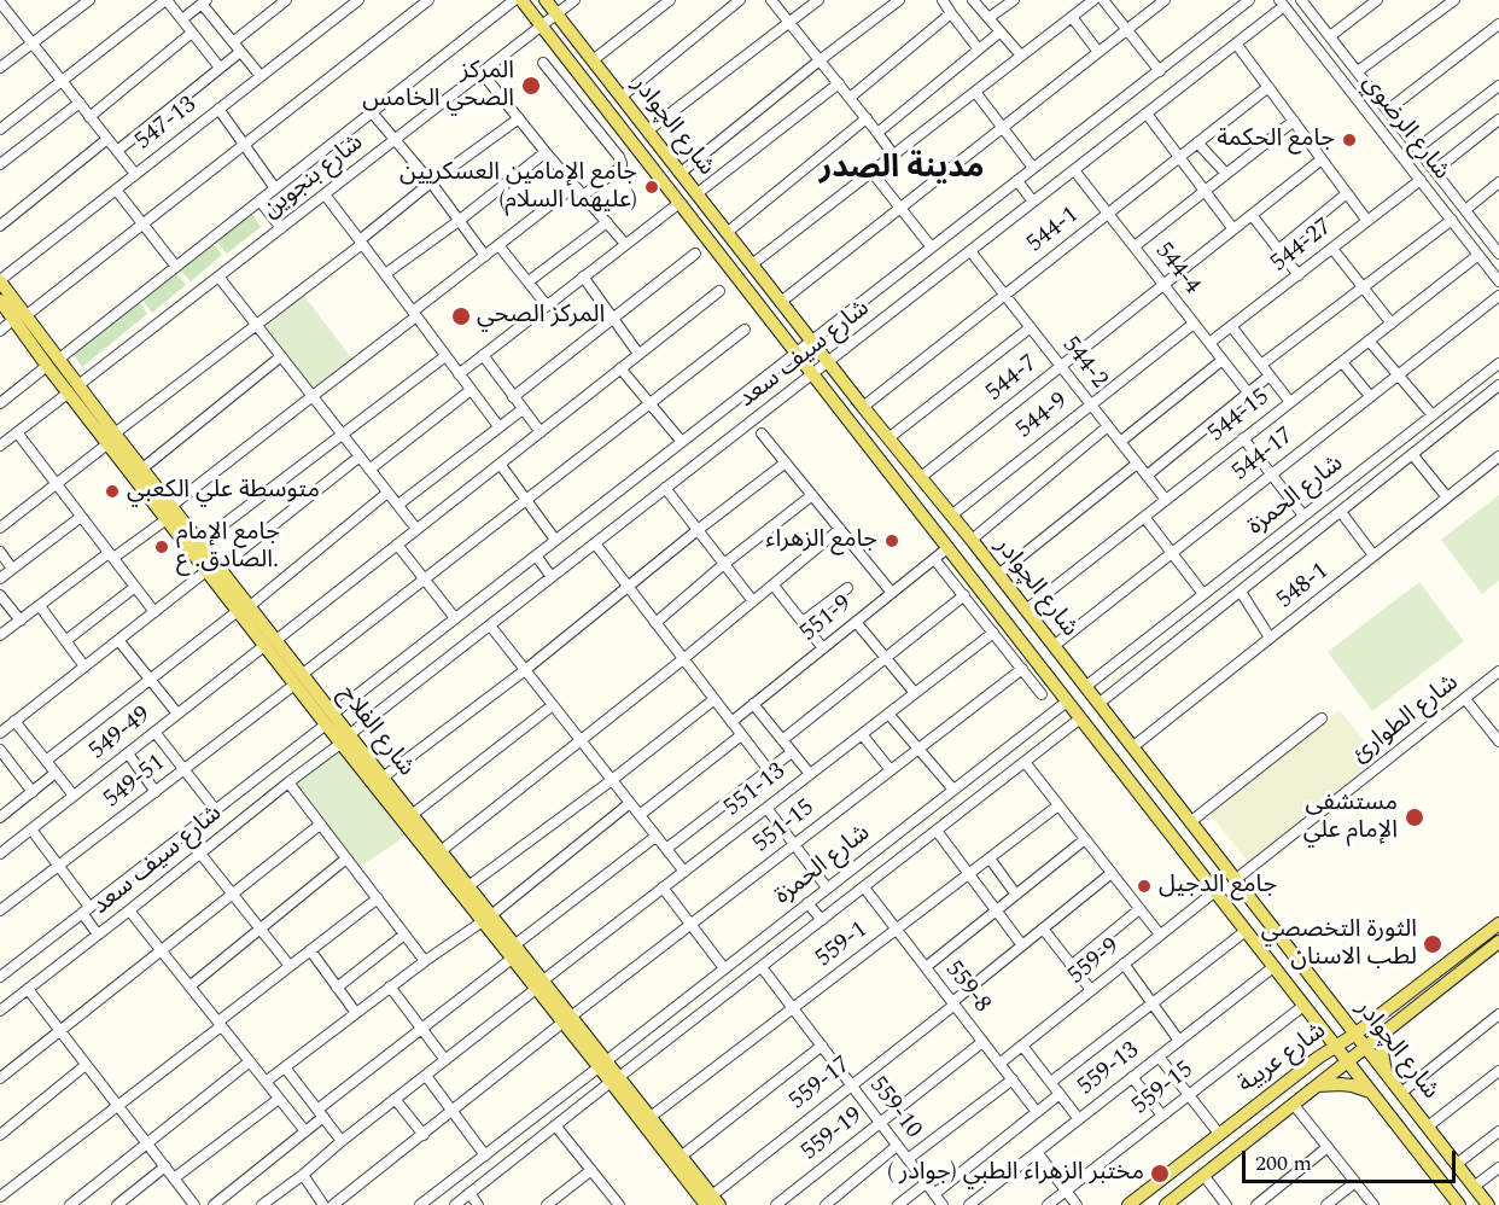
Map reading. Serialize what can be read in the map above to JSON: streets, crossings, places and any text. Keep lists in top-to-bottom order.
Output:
{
  "streets": {
    "main road": ["شارع الچوادر", "شارع الفلاح", "شارع عربية"],
    "street": [
      "547-13",
      "شارع الرضوي",
      "شارع بنجوين",
      "544-1",
      "544-27",
      "544-4",
      "شارع سيف سعد",
      "544-2",
      "544-7",
      "544-9",
      "544-15",
      "544-17",
      "شارع الحمزة",
      "548-1",
      "551-9",
      "شارع الطوارئ",
      "549-49",
      "549-51",
      "551-13",
      "551-15",
      "559-1",
      "559-9",
      "559-8",
      "559-13",
      "559-17",
      "559-15",
      "559-10",
      "559-19"
    ]
  },
  "crossings": [
    ["547-13", "شارع الفلاح"],
    ["شارع الچوادر", "شارع بنجوين"],
    ["شارع الچوادر", "544-1"],
    ["شارع الچوادر", "شارع سيف سعد"],
    ["شارع الچوادر", "544-7"],
    ["شارع الچوادر", "544-9"],
    ["شارع الچوادر", "544-15"],
    ["شارع الچوادر", "544-17"],
    ["شارع الچوادر", "شارع الحمزة"],
    ["شارع الچوادر", "548-1"],
    ["شارع الچوادر", "551-9"],
    ["شارع الچوادر", "شارع الطوارئ"],
    ["شارع الچوادر", "559-9"],
    ["شارع الچوادر", "شارع عربية"],
    ["شارع الچوادر", "559-13"],
    ["شارع الچوادر", "559-15"],
    ["شارع الرضوي", "544-27"],
    ["شارع الرضوي", "شارع سيف سعد"],
    ["شارع الرضوي", "544-15"],
    ["شارع بنجوين", "شارع الفلاح"],
    ["544-1", "544-4"],
    ["544-1", "544-2"],
    ["544-27", "544-4"],
    ["544-4", "شارع سيف سعد"],
    ["544-4", "544-7"],
    ["544-4", "544-9"],
    ["شارع سيف سعد", "544-2"],
    ["شارع سيف سعد", "شارع الفلاح"],
    ["544-2", "544-7"],
    ["544-2", "544-9"],
    ["544-2", "544-15"],
    ["شارع الحمزة", "شارع الفلاح"],
    ["شارع الحمزة", "559-8"],
    ["شارع الحمزة", "559-10"],
    ["شارع الفلاح", "549-49"],
    ["شارع الفلاح", "549-51"],
    ["شارع الفلاح", "551-13"],
    ["شارع الفلاح", "551-15"],
    ["شارع الفلاح", "559-1"],
    ["شارع الفلاح", "559-17"],
    ["559-1", "559-8"],
    ["559-1", "559-10"],
    ["559-9", "559-8"],
    ["559-8", "559-17"],
    ["559-8", "559-19"],
    ["559-17", "559-10"],
    ["559-10", "559-19"]
  ],
  "districts": ["مدينة الصدر"],
  "places": [
    "المركز الصحي الخامس",
    "جامع الحكمة",
    "جامع الإمامين العسكريين (عليهما السلام)",
    "المركز الصحي",
    "متوسطة علي الكعبي",
    "جامع الزهراء",
    "جامع الإمام الصادق. ع.",
    "مستشفى الإمام علي",
    "جامع الدجيل",
    "الثورة التخصصي لطب الاسنان",
    "مختبر الزهراء الطبي (جوادر )"
  ],
  "scale_bar": "200 m"
}
